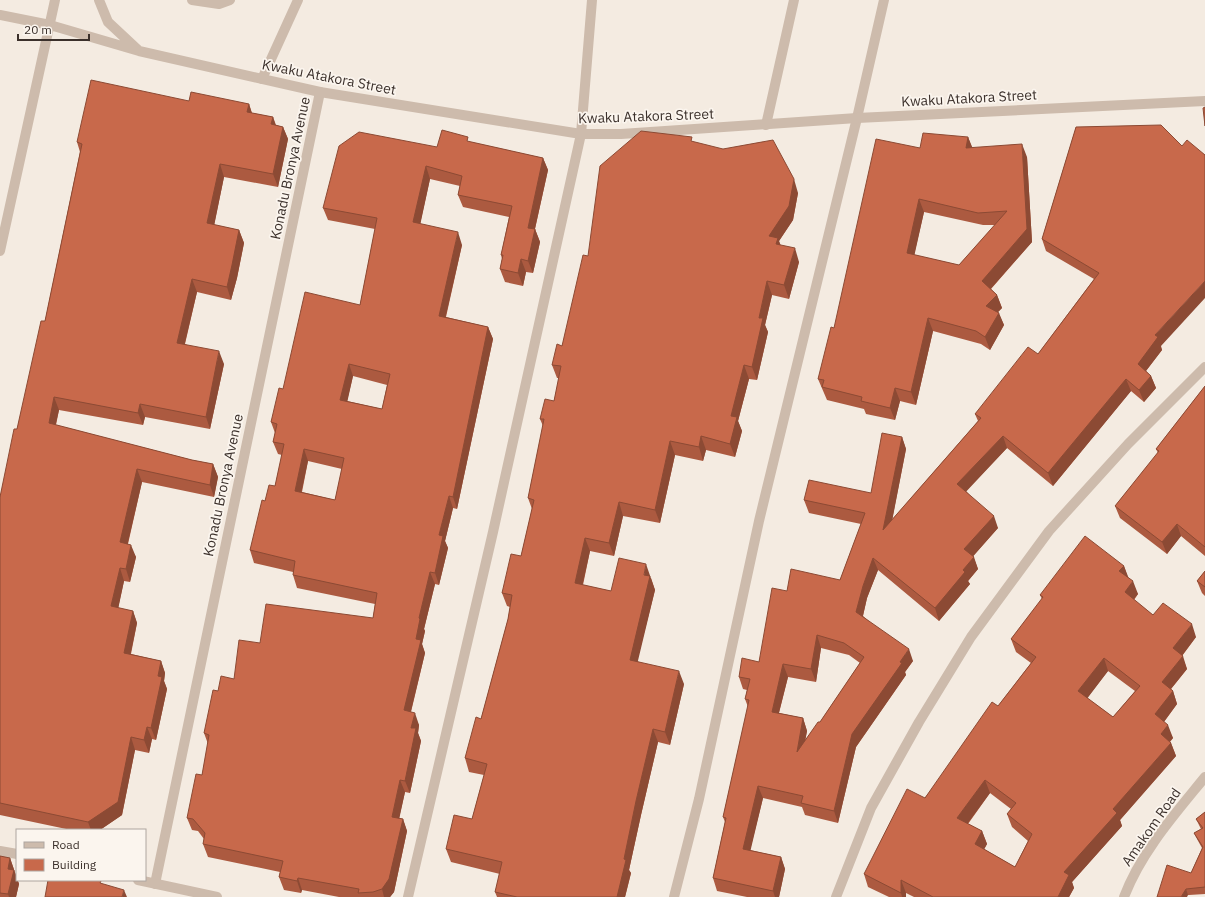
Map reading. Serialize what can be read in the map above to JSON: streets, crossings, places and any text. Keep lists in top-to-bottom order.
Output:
{
  "streets": {
    "street": ["Kwaku Atakora Street", "Konadu Bronya Avenue", "Amakom Road"]
  },
  "crossings": [
    ["Kwaku Atakora Street", "Konadu Bronya Avenue"]
  ],
  "legend": ["Road", "Building"],
  "scale_bar": "20 m"
}
